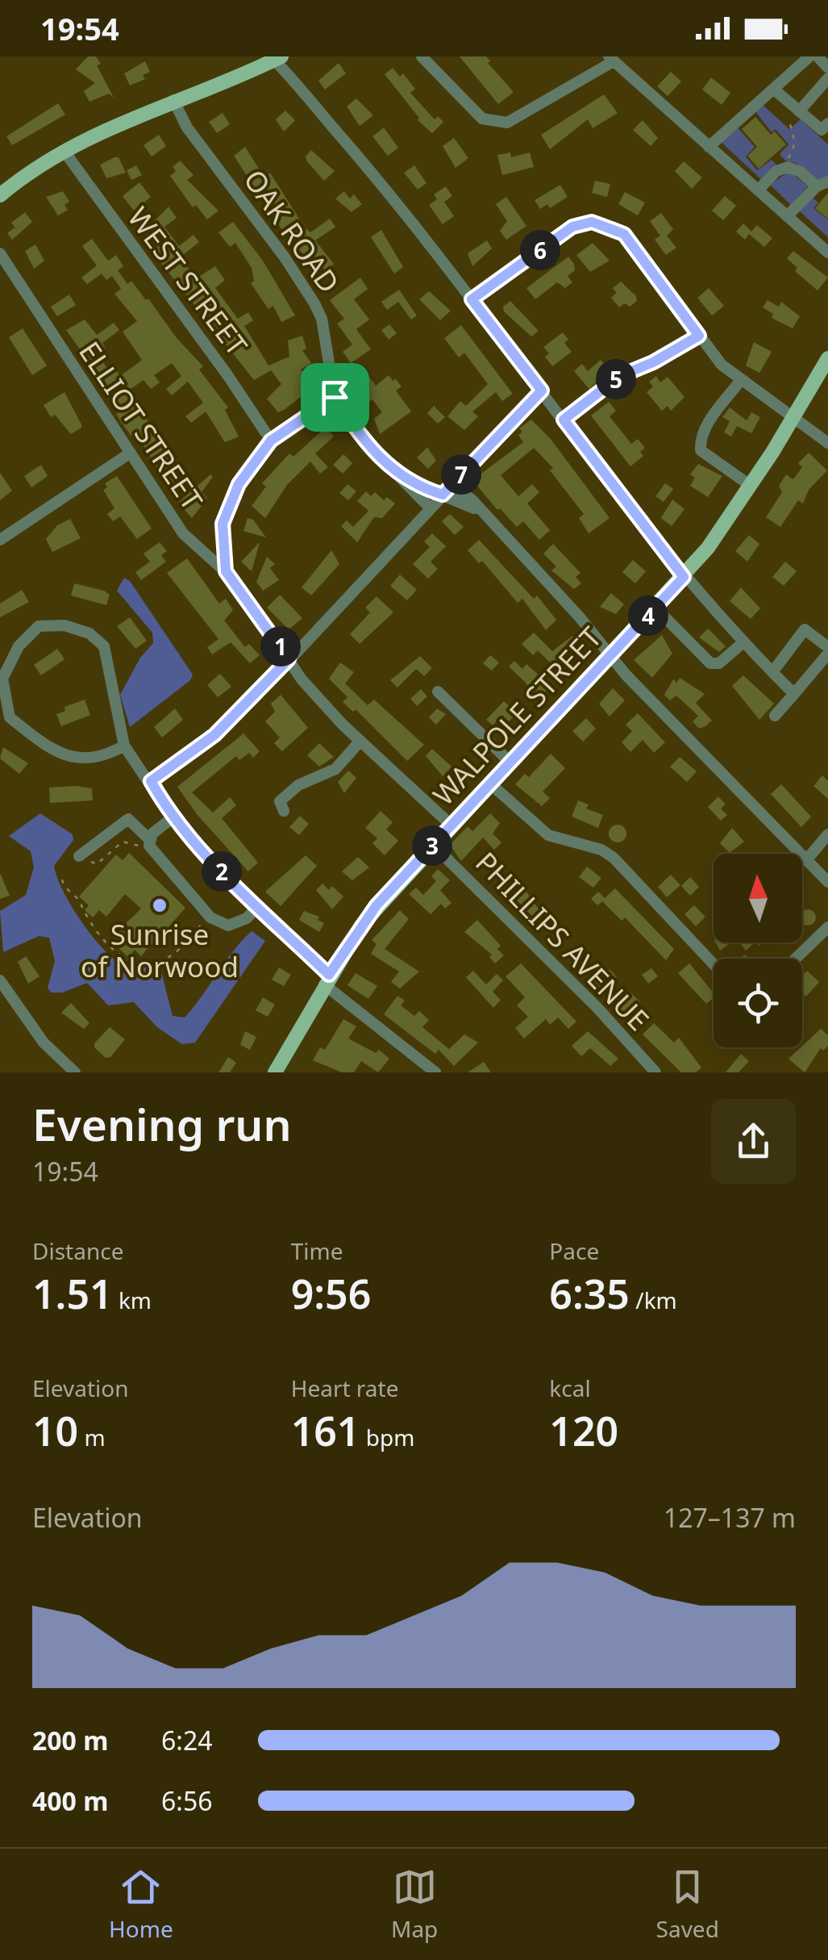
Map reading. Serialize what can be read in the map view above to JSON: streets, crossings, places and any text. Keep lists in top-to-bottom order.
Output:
{
  "streets": {
    "main road": ["WALPOLE STREET"],
    "street": [
      "OAK ROAD",
      "WEST STREET",
      "ELLIOT STREET",
      "PHILLIPS AVENUE"
    ]
  },
  "crossings": [
    ["ELLIOT STREET", "WALPOLE STREET"],
    ["WALPOLE STREET", "PHILLIPS AVENUE"]
  ],
  "places": ["Sunrise of Norwood"],
  "north": "top",
  "page": {
    "status": "19:54",
    "pins": [
      "6",
      "5",
      "7",
      "4",
      "1",
      "3",
      "2"
    ],
    "heading": ["Evening run", "19:54"],
    "stats": [
      ["Distance", "1.51 km"],
      ["Time", "9:56"],
      ["Pace", "6:35 /km"],
      ["Elevation", "10 m"],
      ["Heart rate", "161 bpm"],
      ["kcal", "120"]
    ],
    "chart": ["Elevation", "127–137 m"],
    "list": [
      {
        "name": "200 m",
        "note": "6:24"
      },
      {
        "name": "400 m",
        "note": "6:56"
      }
    ],
    "tabs": ["Home", "Map", "Saved"]
  }
}
